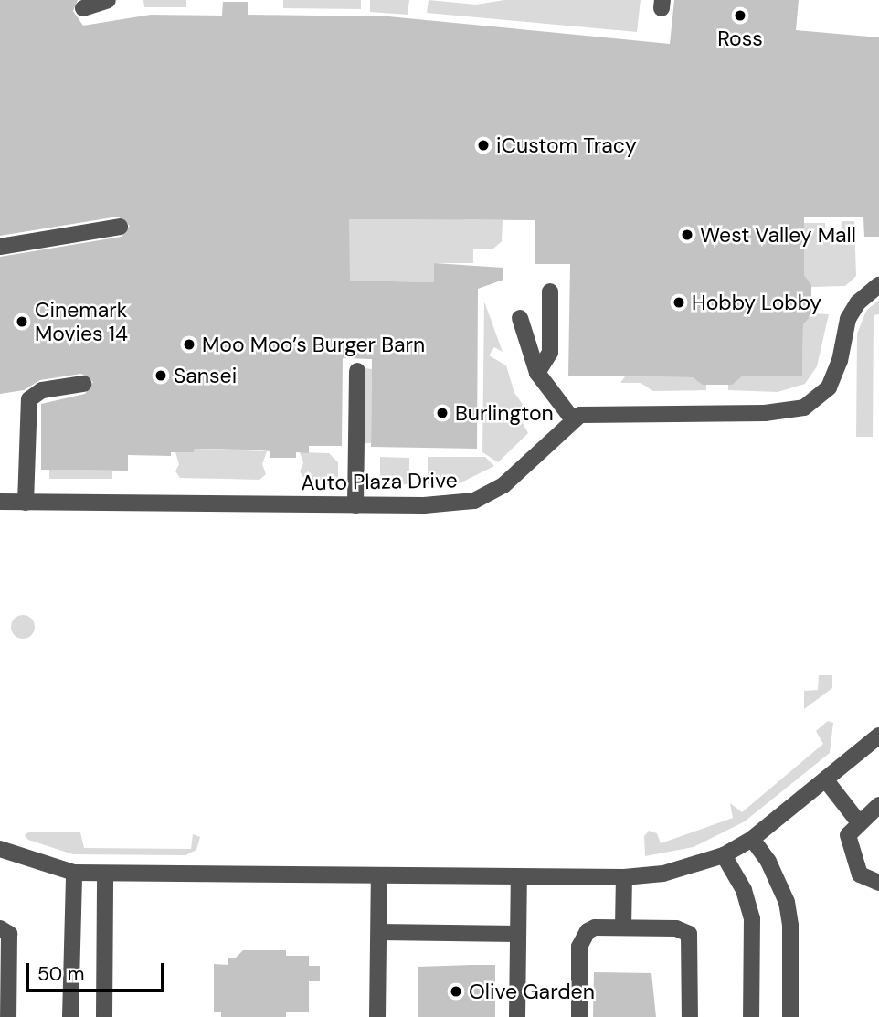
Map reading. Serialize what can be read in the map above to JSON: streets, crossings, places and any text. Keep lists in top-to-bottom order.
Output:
{
  "streets": {
    "lane": ["Auto Plaza Drive"]
  },
  "places": [
    "Ross",
    "iCustom Tracy",
    "West Valley Mall",
    "Hobby Lobby",
    "Cinemark Movies 14",
    "Moo Moo’s Burger Barn",
    "Sansei",
    "Burlington",
    "Olive Garden"
  ],
  "scale_bar": "50 m"
}
